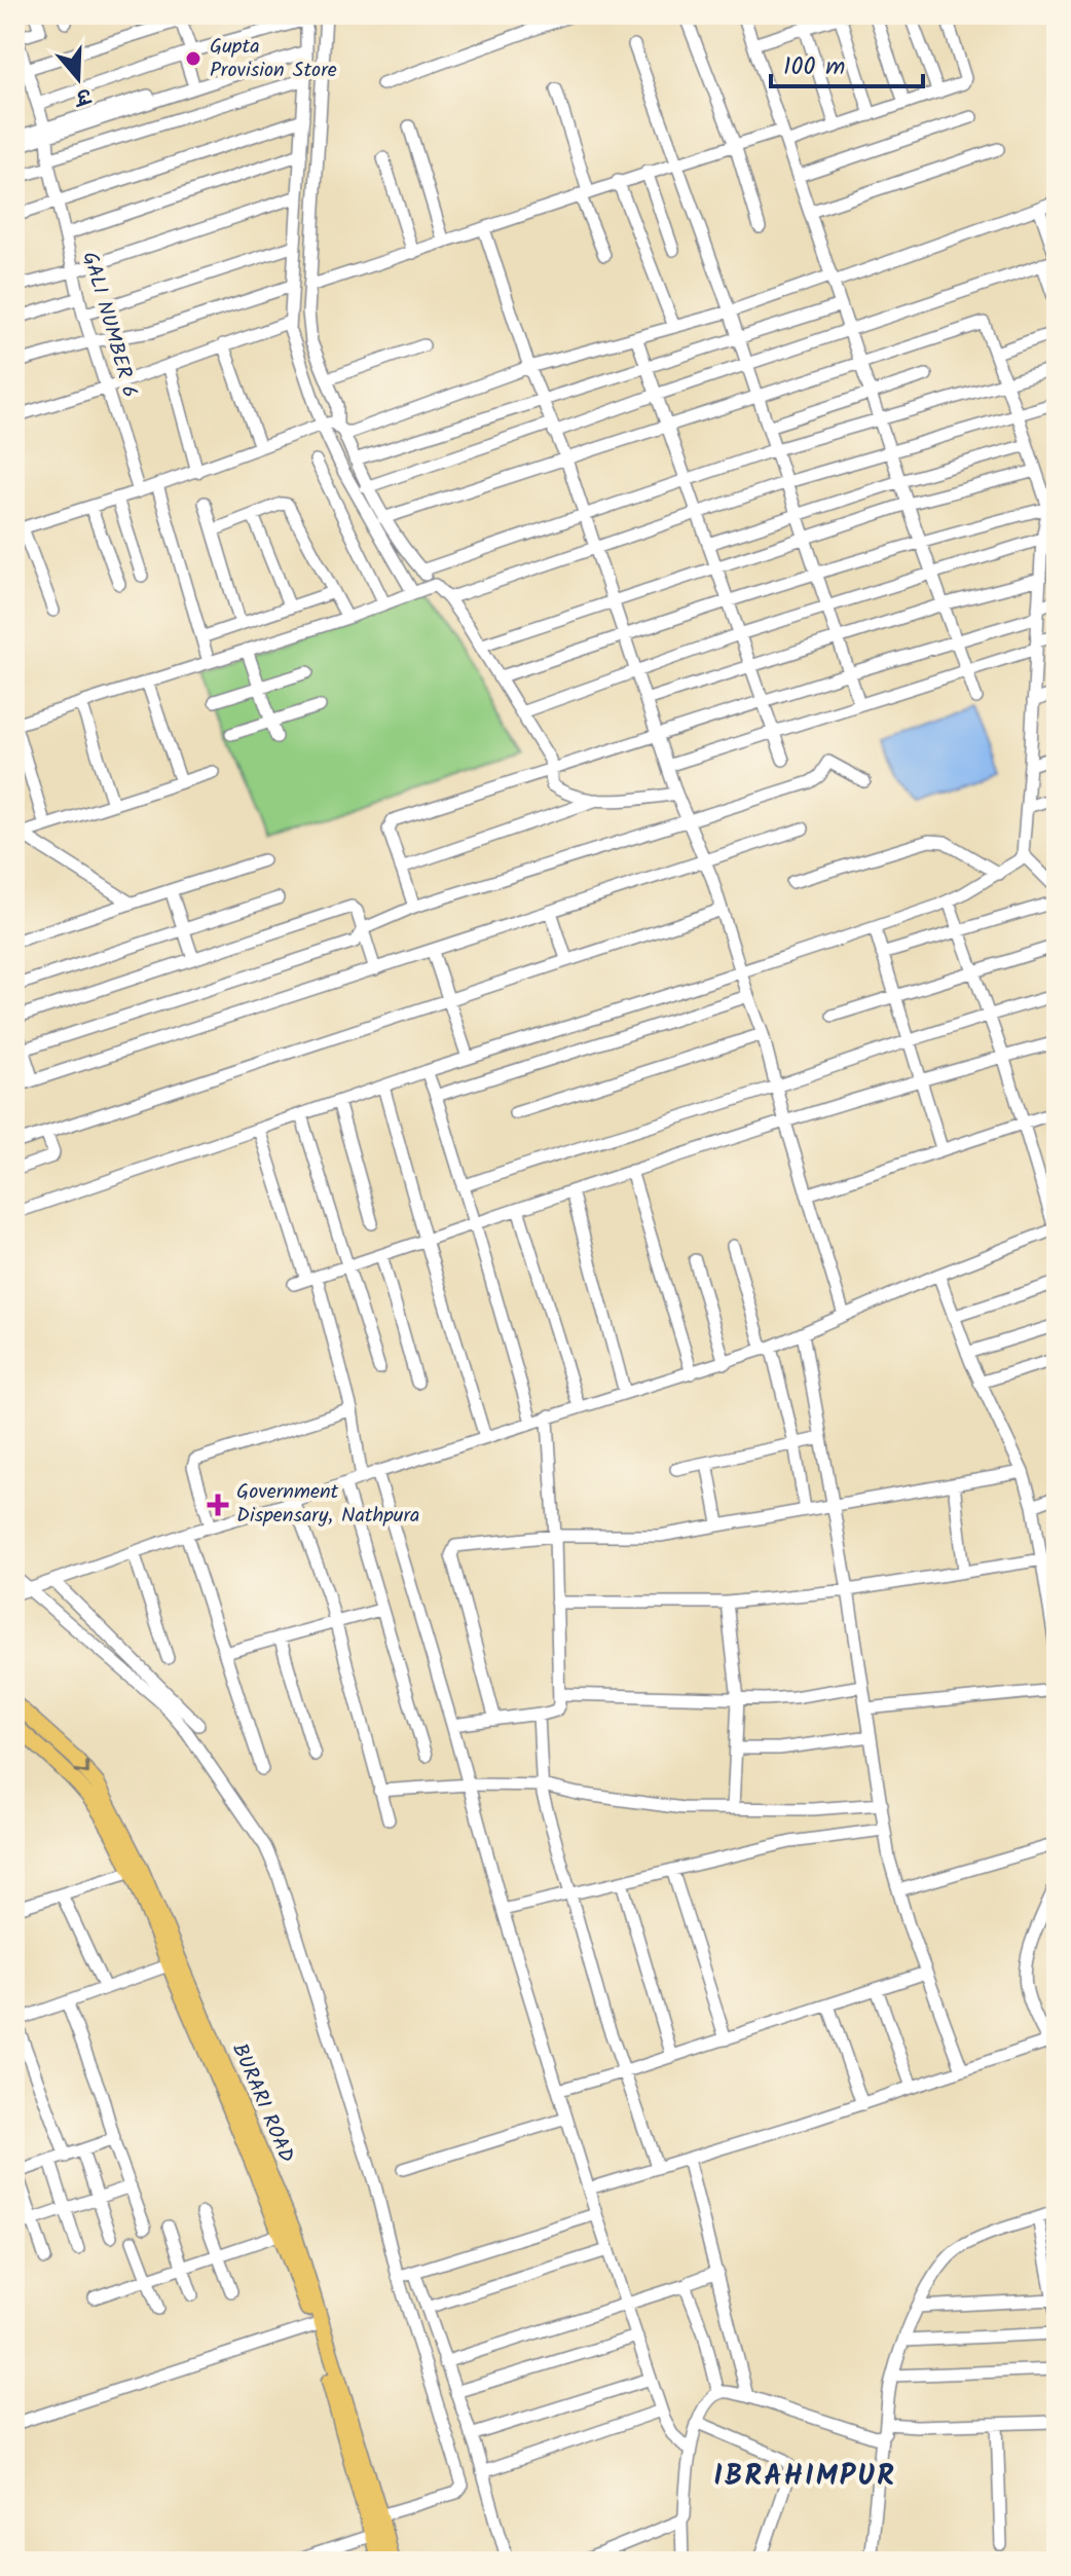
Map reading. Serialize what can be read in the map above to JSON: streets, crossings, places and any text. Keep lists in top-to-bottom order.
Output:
{
  "streets": {
    "main road": ["BURARI ROAD"],
    "street": ["GALI NUMBER 6"]
  },
  "districts": ["IBRAHIMPUR"],
  "places": {
    "other": ["Gupta Provision Store"],
    "health": ["Government Dispensary, Nathpura"]
  },
  "scale_bar": "100 m",
  "north": "bottom"
}
